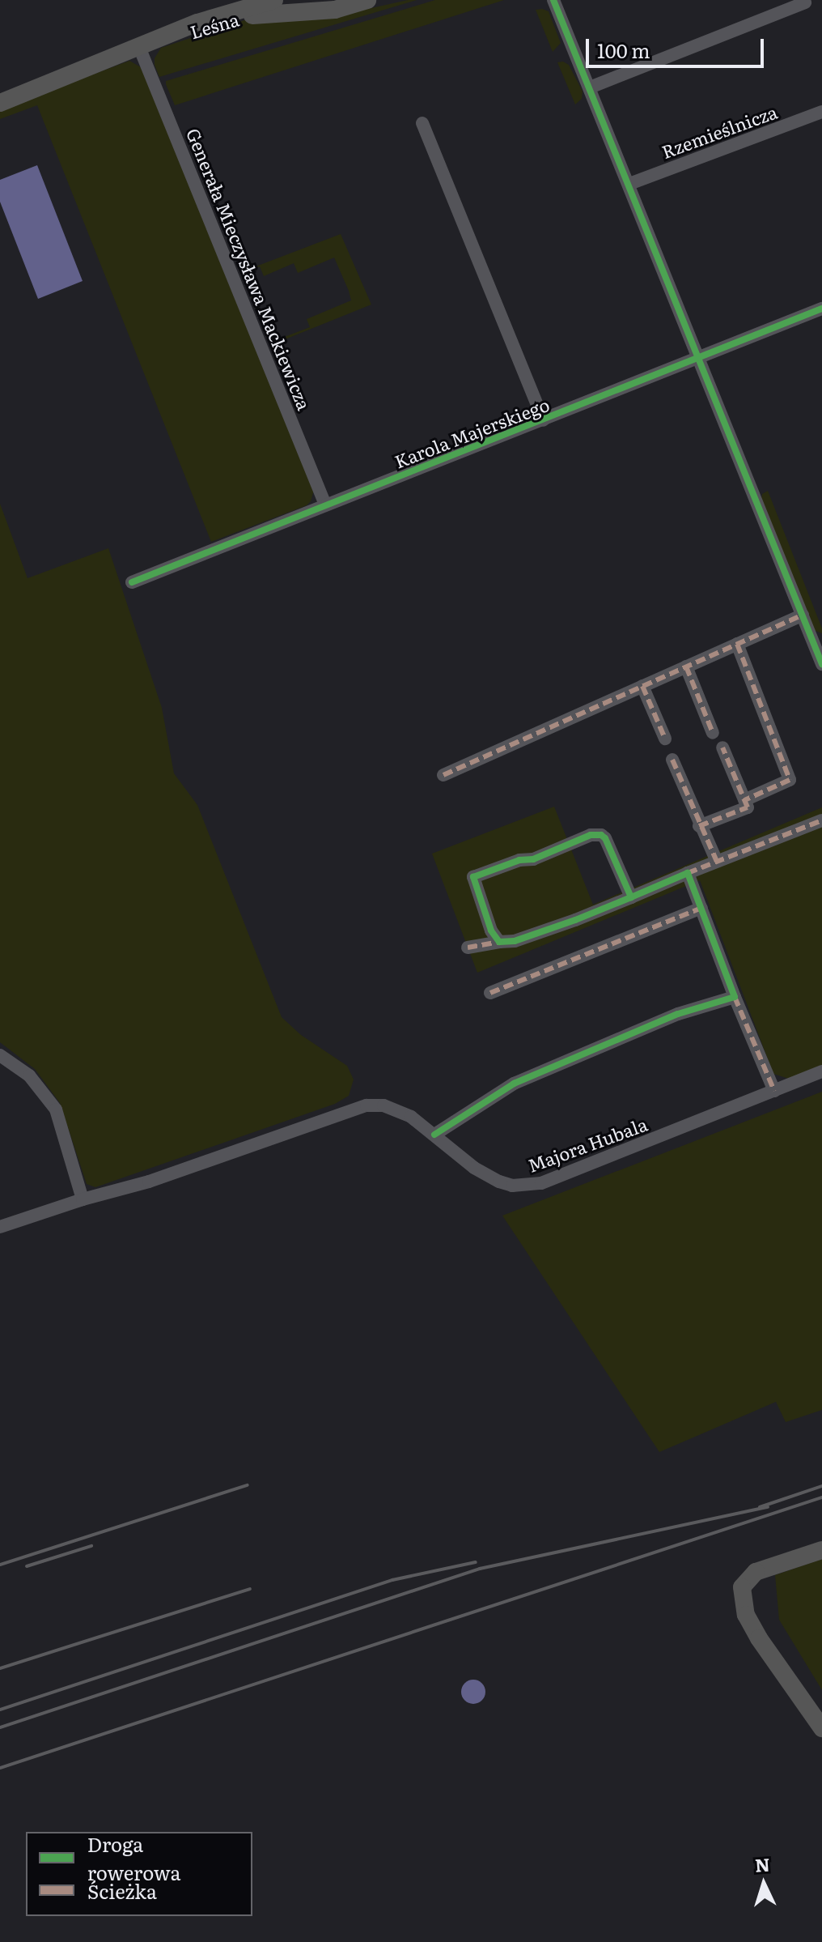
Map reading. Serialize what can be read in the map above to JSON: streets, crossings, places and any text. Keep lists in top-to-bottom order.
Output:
{
  "streets": {
    "main road": ["Leśna"],
    "street": [
      "Rzemieślnicza",
      "Generała Mieczysława Mackiewicza",
      "Karola Majerskiego",
      "Majora Hubala"
    ]
  },
  "crossings": [
    ["Leśna", "Generała Mieczysława Mackiewicza"],
    ["Generała Mieczysława Mackiewicza", "Karola Majerskiego"]
  ],
  "legend": ["Droga rowerowa", "Ścieżka"],
  "scale_bar": "100 m",
  "north": "top"
}
